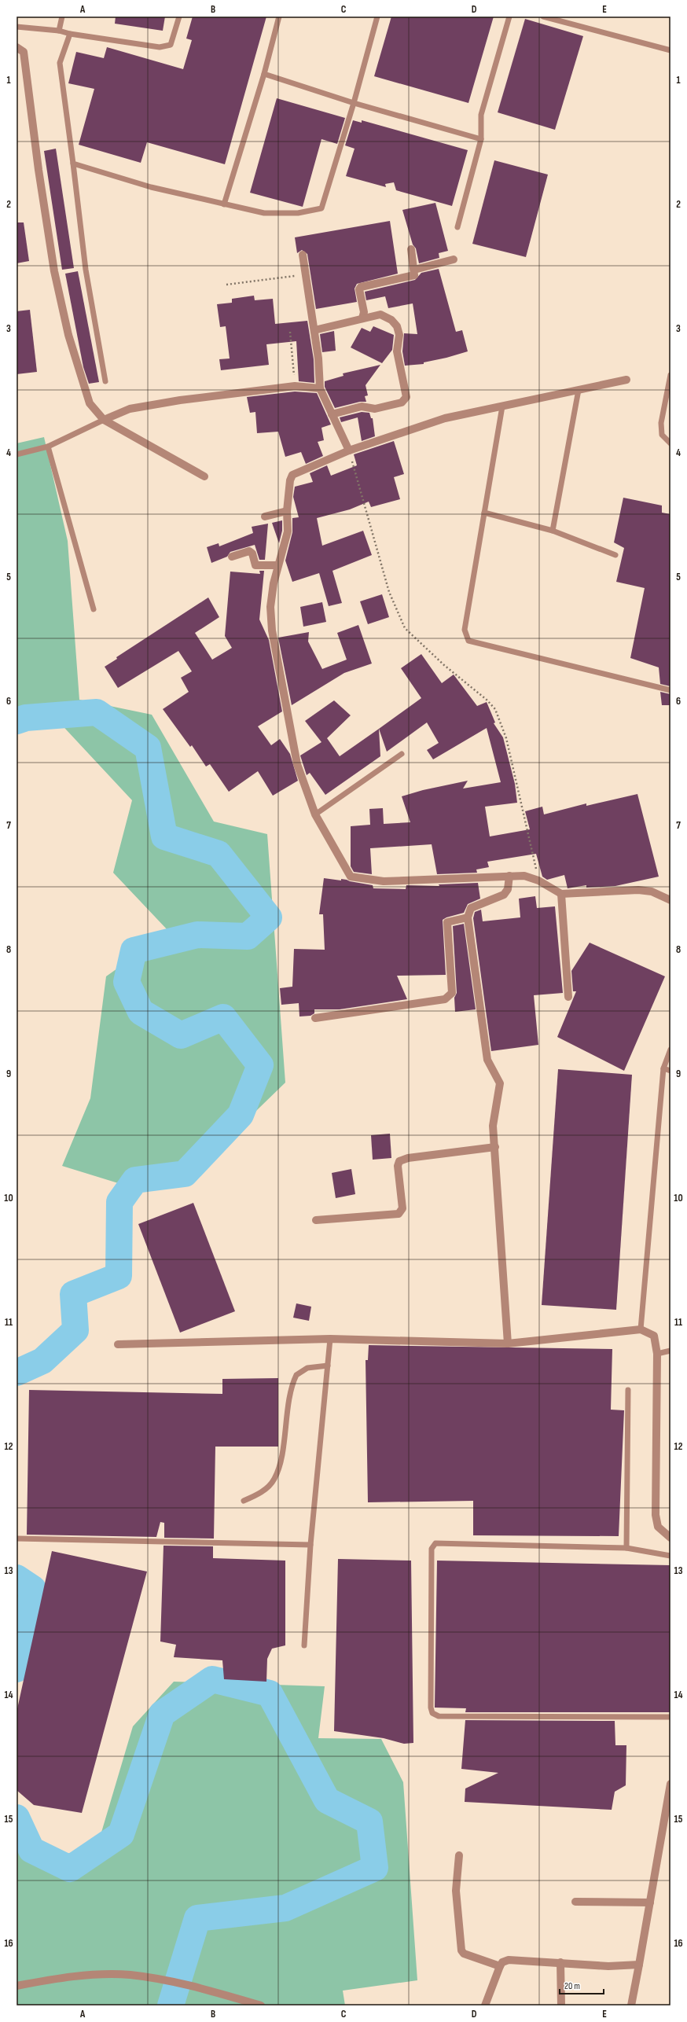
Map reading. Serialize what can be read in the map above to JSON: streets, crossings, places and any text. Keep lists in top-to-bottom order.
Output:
{
  "scale_bar": "20 m",
  "grid": {
    "columns": [
      "A",
      "B",
      "C",
      "D",
      "E"
    ],
    "rows": [
      "1",
      "2",
      "3",
      "4",
      "5",
      "6",
      "7",
      "8",
      "9",
      "10",
      "11",
      "12",
      "13",
      "14",
      "15",
      "16"
    ]
  }
}
